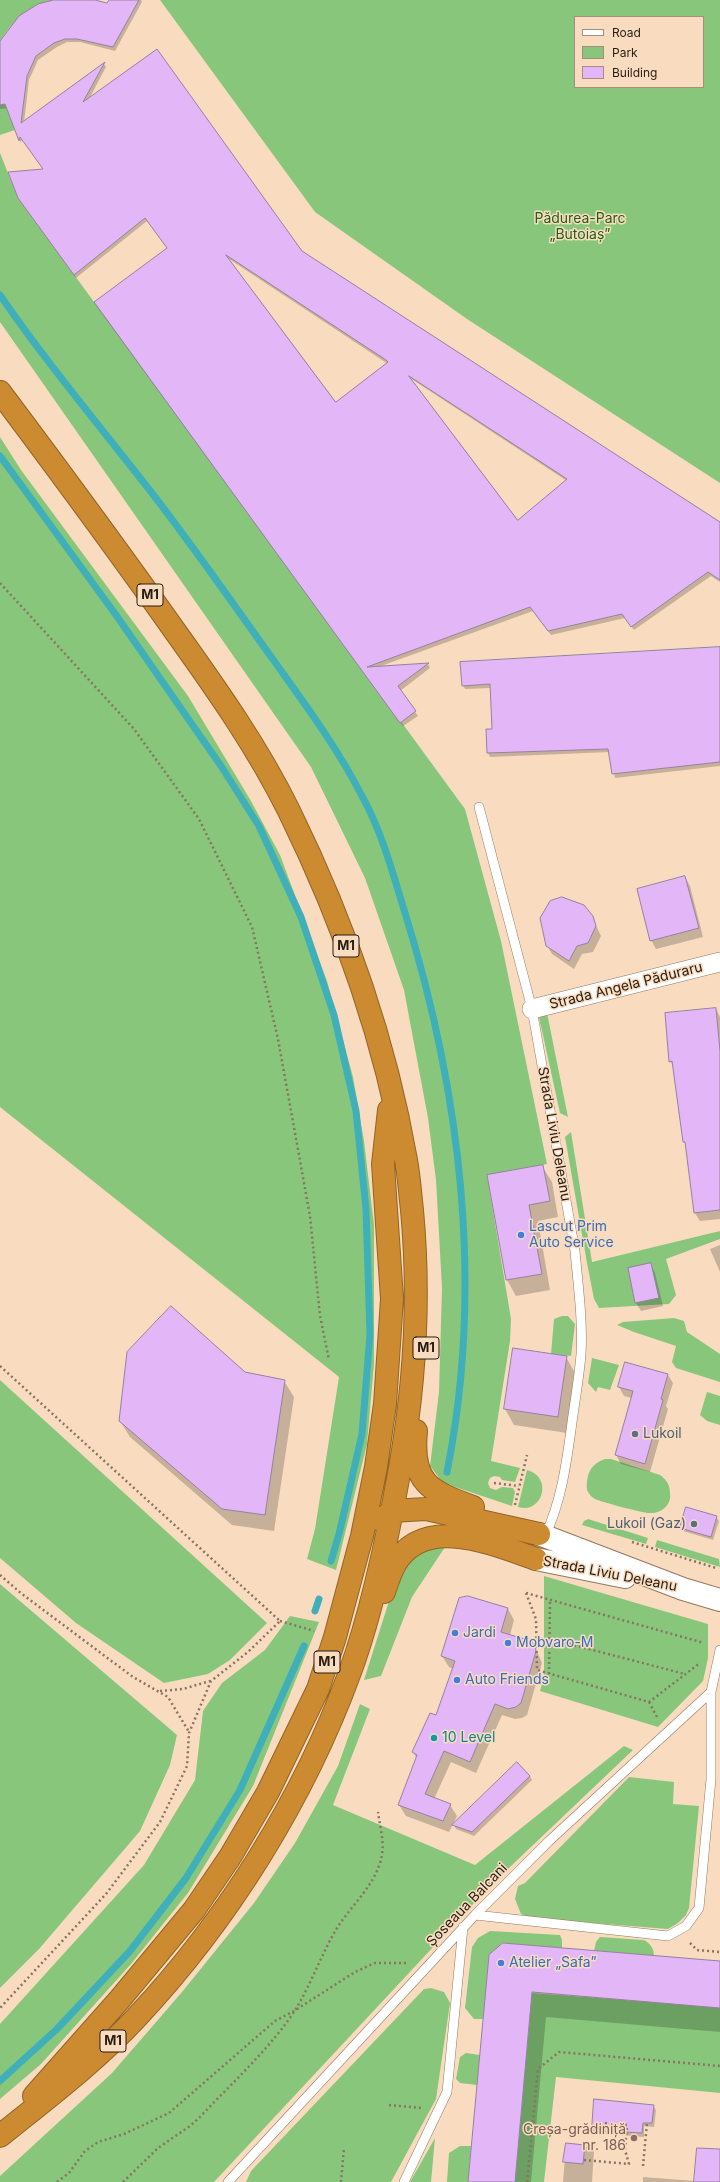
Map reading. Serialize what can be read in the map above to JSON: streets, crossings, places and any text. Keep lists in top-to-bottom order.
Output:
{
  "streets": {
    "highway": ["M1"],
    "main road": ["Strada Liviu Deleanu"],
    "street": ["Strada Angela Păduraru"],
    "lane": ["Șoseaua Balcani"]
  },
  "crossings": [
    ["M1", "Strada Liviu Deleanu"],
    ["Strada Angela Păduraru", "Strada Liviu Deleanu"]
  ],
  "parks": ["Pădurea-Parc „Butoiaș”"],
  "places": [
    "Lascut Prim Auto Service",
    "Lukoil",
    "Lukoil (Gaz)",
    "Jardi",
    "Mobvaro-M",
    "Auto Friends",
    "10 Level",
    "Atelier „Safa”",
    "Creșa-grădiniță nr. 186"
  ],
  "legend": ["Road", "Park", "Building"]
}
